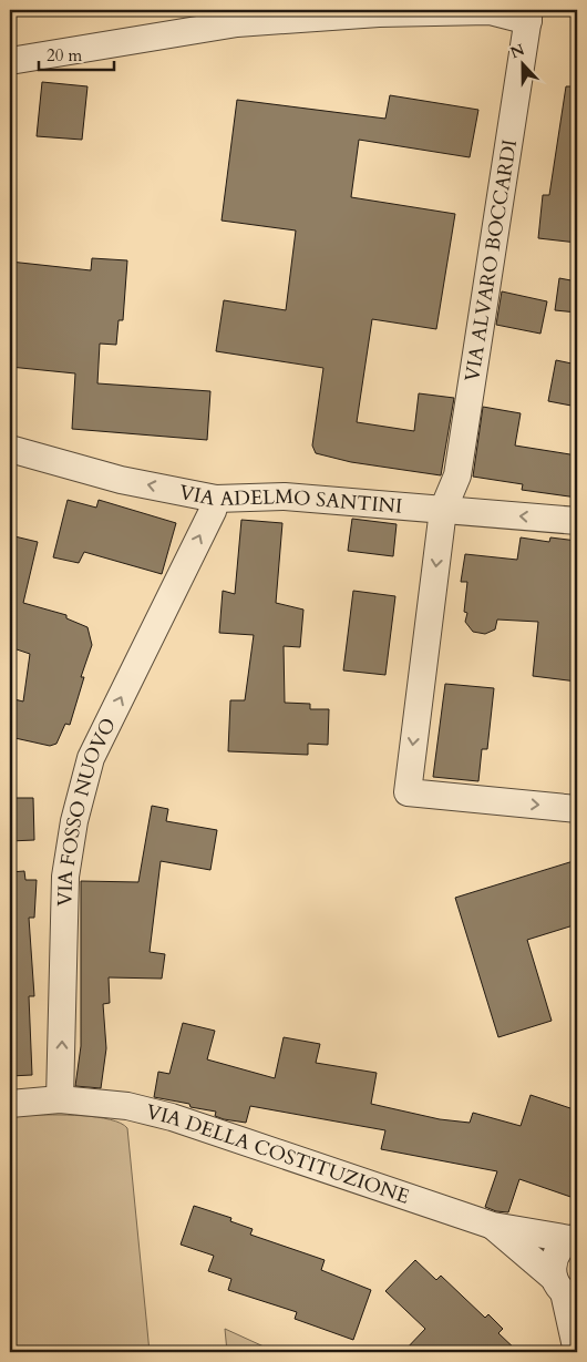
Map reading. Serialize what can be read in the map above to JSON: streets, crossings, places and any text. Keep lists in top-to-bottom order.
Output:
{
  "streets": {
    "street": [
      "VIA ALVARO BOCCARDI",
      "VIA ADELMO SANTINI",
      "VIA FOSSO NUOVO",
      "VIA DELLA COSTITUZIONE"
    ]
  },
  "crossings": [
    ["VIA ALVARO BOCCARDI", "VIA ADELMO SANTINI"],
    ["VIA ADELMO SANTINI", "VIA FOSSO NUOVO"],
    ["VIA FOSSO NUOVO", "VIA DELLA COSTITUZIONE"]
  ],
  "one_way": ["VIA ADELMO SANTINI", "VIA FOSSO NUOVO"],
  "scale_bar": "20 m",
  "north": "top"
}
